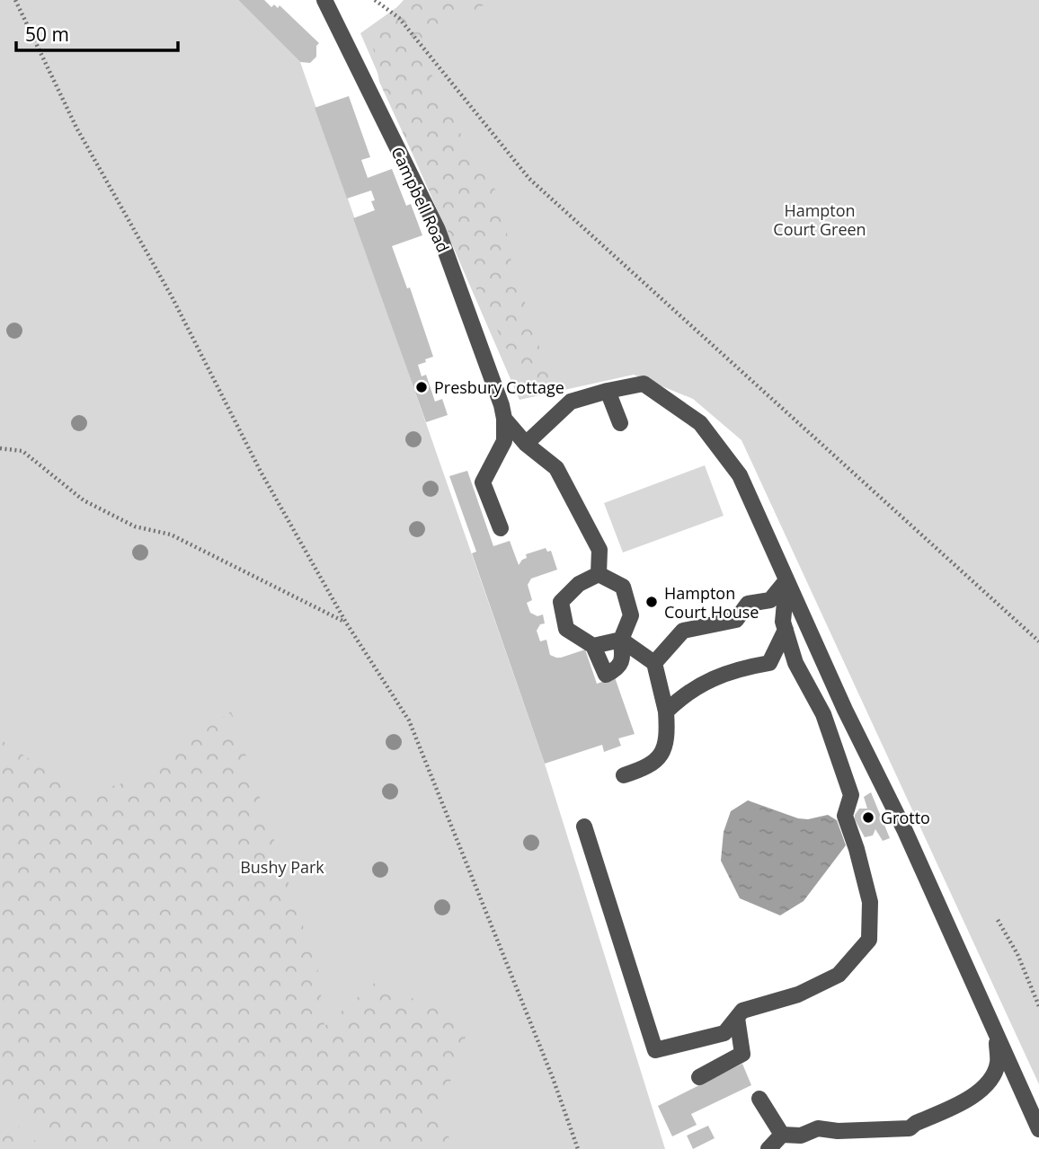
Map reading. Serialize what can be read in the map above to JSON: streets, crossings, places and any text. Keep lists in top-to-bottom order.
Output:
{
  "streets": {
    "street": ["Campbell Road"]
  },
  "parks": ["Hampton Court Green", "Bushy Park"],
  "places": ["Presbury Cottage", "Hampton Court House", "Grotto"],
  "scale_bar": "50 m"
}
